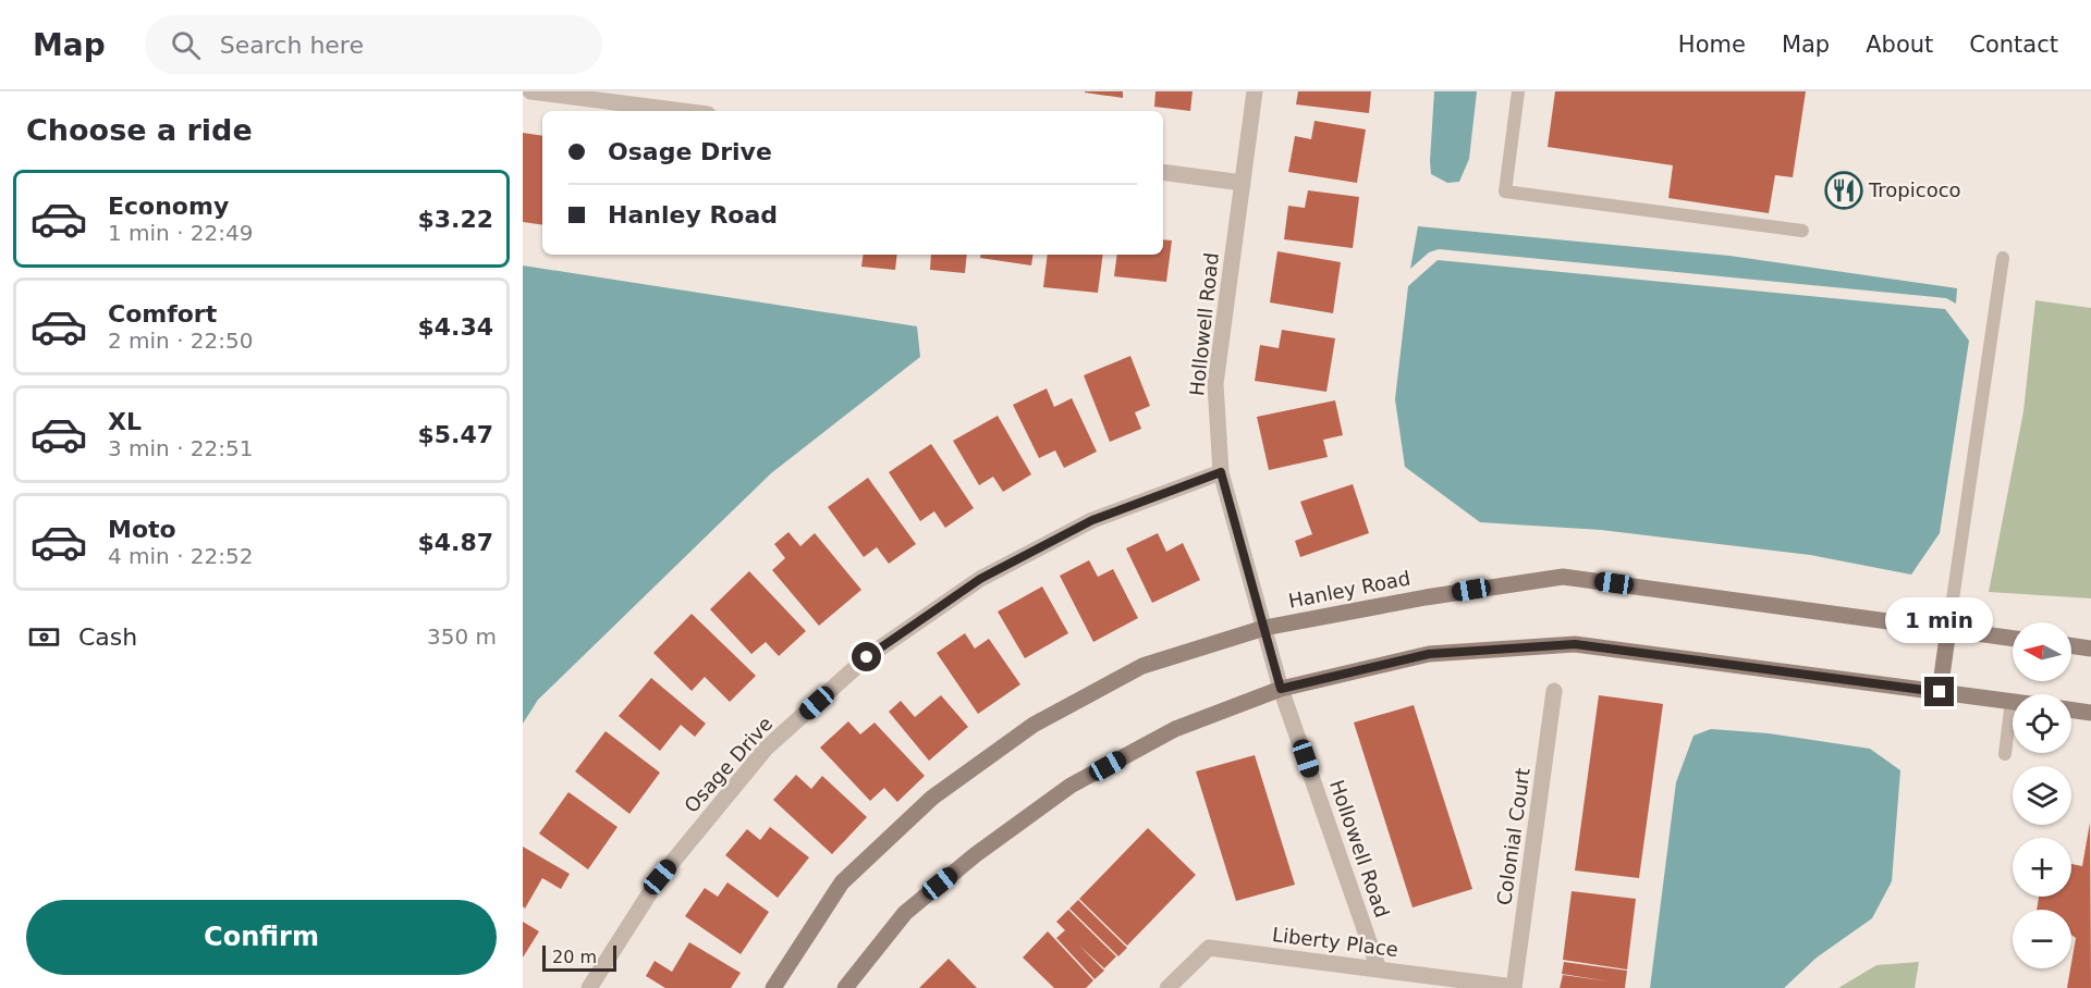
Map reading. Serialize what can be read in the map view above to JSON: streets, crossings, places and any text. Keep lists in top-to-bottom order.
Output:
{
  "streets": {
    "main road": ["Hanley Road"],
    "street": [
      "Hollowell Road",
      "Osage Drive",
      "Colonial Court",
      "Liberty Place"
    ]
  },
  "crossings": [
    ["Hollowell Road", "Hanley Road"],
    ["Hollowell Road", "Osage Drive"],
    ["Hollowell Road", "Liberty Place"],
    ["Colonial Court", "Liberty Place"]
  ],
  "places": {
    "restaurant": ["Tropicoco"]
  },
  "scale_bar": "20 m",
  "north": "left",
  "page": {
    "header": "Map",
    "search": "Search here",
    "nav": [
      "Home",
      "Map",
      "About",
      "Contact"
    ],
    "heading": "Choose a ride",
    "banner": ["Osage Drive", "Hanley Road"],
    "list": [
      {
        "name": "Economy",
        "note": "1 min · 22:49",
        "value": "$3.22"
      },
      {
        "name": "Comfort",
        "note": "2 min · 22:50",
        "value": "$4.34"
      },
      {
        "name": "XL",
        "note": "3 min · 22:51",
        "value": "$5.47"
      },
      {
        "name": "Moto",
        "note": "4 min · 22:52",
        "value": "$4.87"
      }
    ],
    "bubble": "1 min",
    "pay": ["Cash", "350 m"],
    "map_buttons": ["+", "−"],
    "buttons": "Confirm",
    "scale": "20 m"
  }
}
